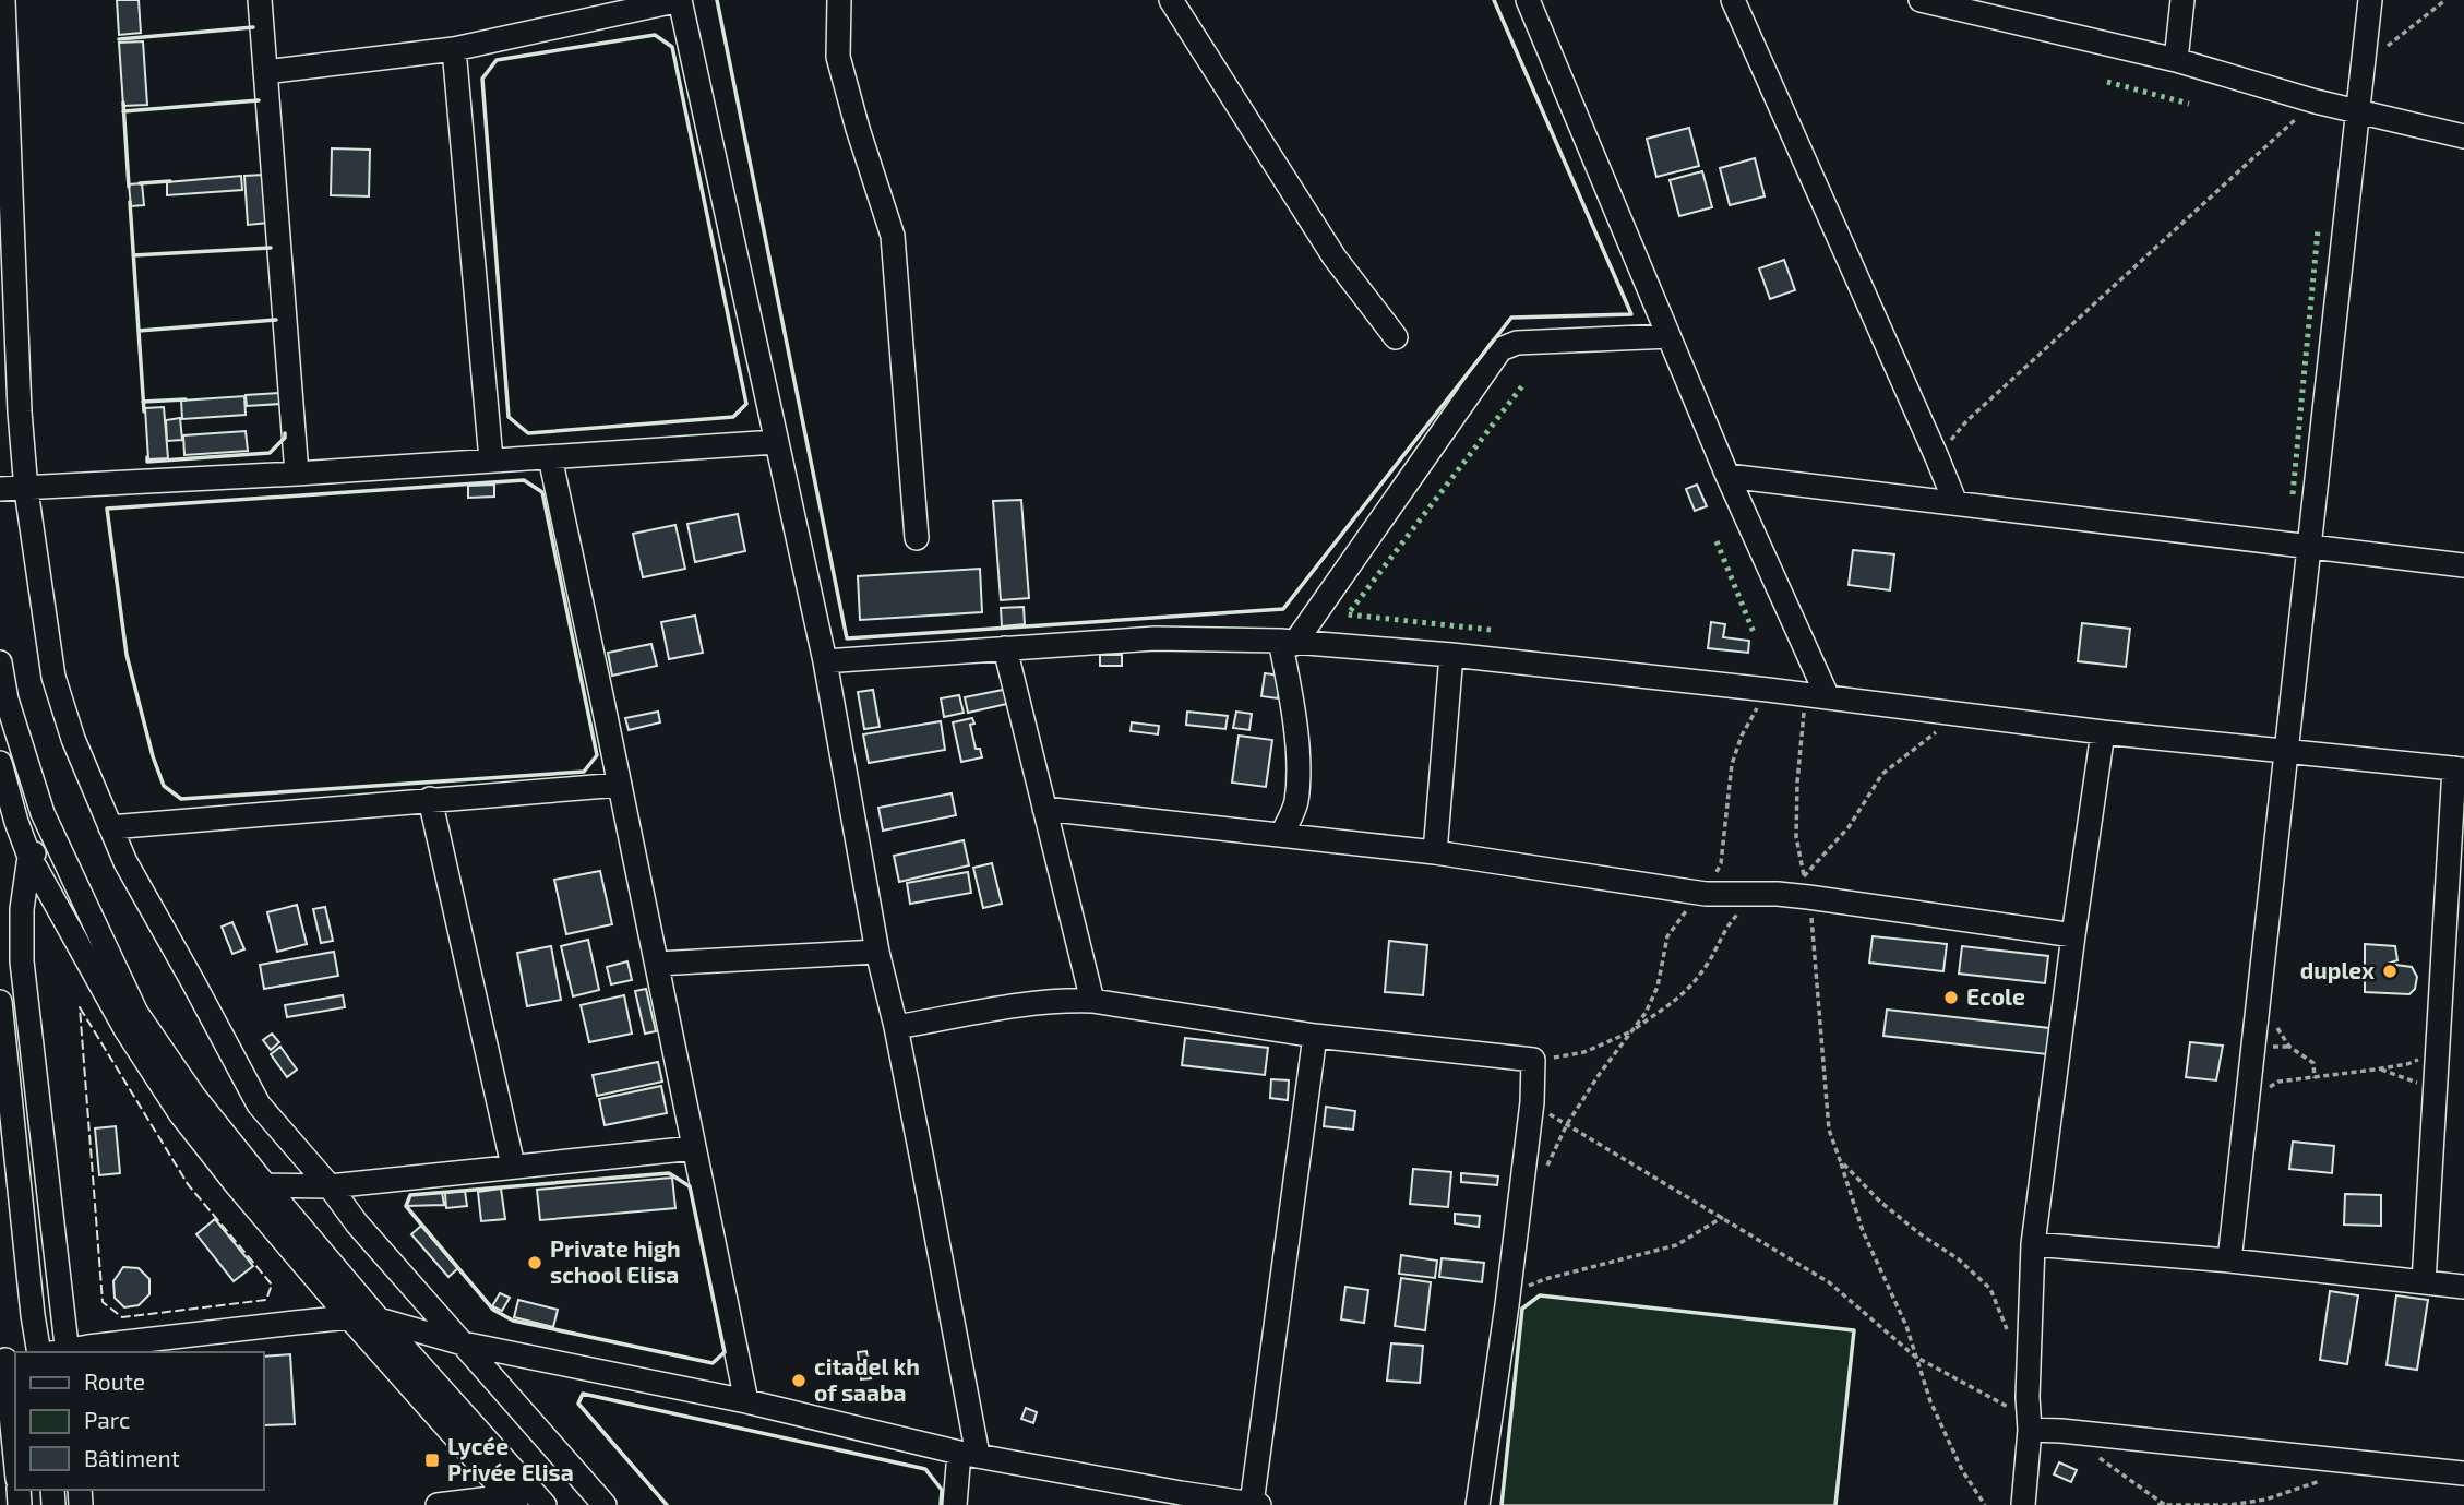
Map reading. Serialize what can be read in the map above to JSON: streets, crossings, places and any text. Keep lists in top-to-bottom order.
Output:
{
  "places": {
    "other": [
      "duplex",
      "Ecole",
      "Private high school Elisa",
      "citadel kh of saaba"
    ],
    "transit": ["Lycée Privée Elisa"]
  },
  "legend": ["Route", "Parc", "Bâtiment"]
}
